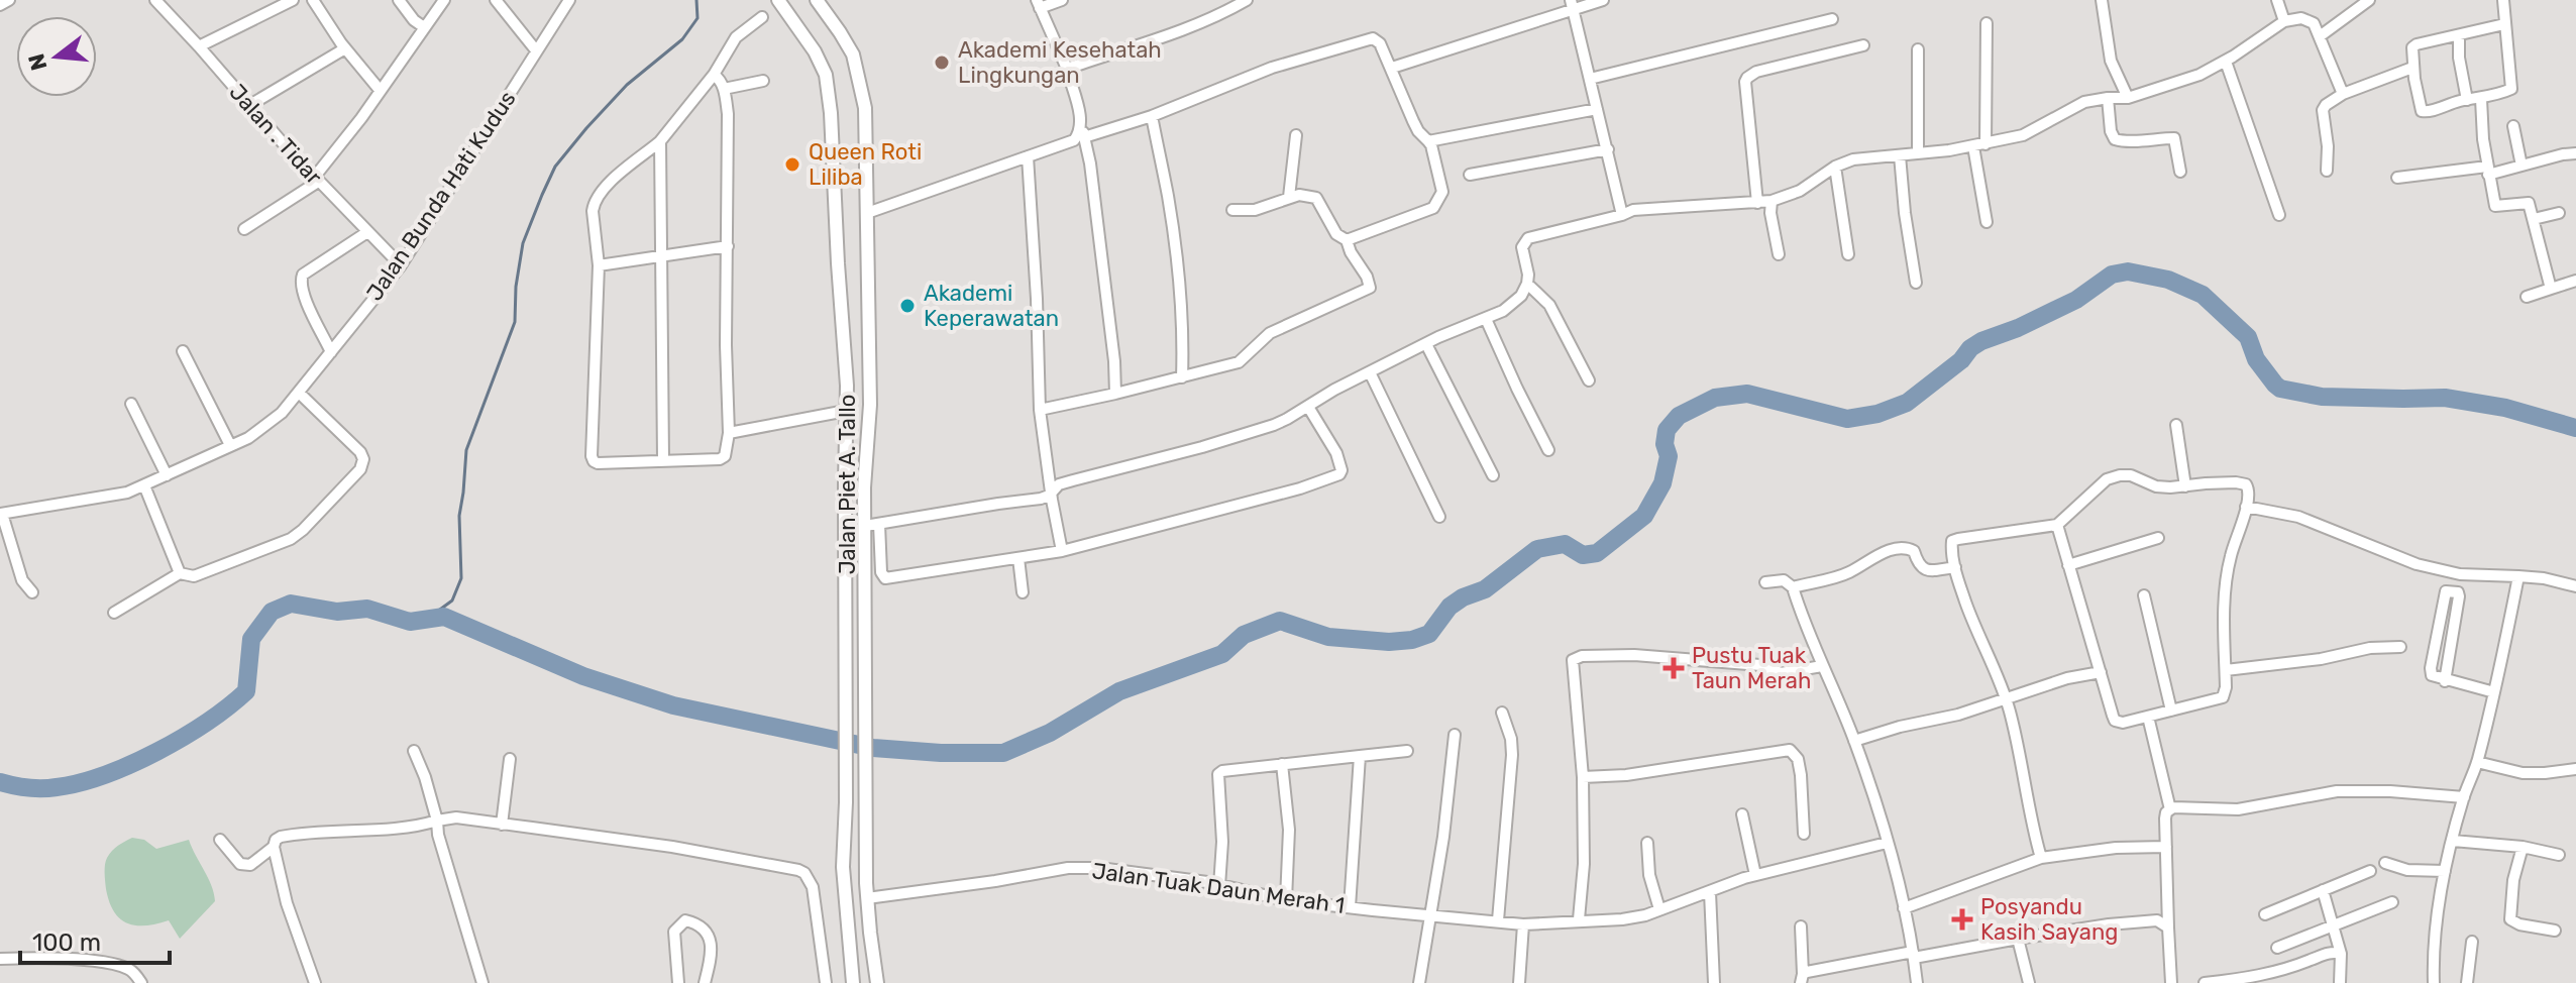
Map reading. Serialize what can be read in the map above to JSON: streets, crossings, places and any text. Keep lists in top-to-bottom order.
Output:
{
  "streets": {
    "main road": ["Jalan Piet A. Tallo"],
    "street": ["Jalan . Tidar", "Jalan Bunda Hati Kudus", "Jalan Tuak Daun Merah 1"]
  },
  "crossings": [
    ["Jalan . Tidar", "Jalan Bunda Hati Kudus"],
    ["Jalan Piet A. Tallo", "Jalan Tuak Daun Merah 1"]
  ],
  "places": {
    "other": ["Akademi Kesehatah Lingkungan", "Queen Roti Liliba", "Akademi Keperawatan"],
    "health": ["Pustu Tuak Taun Merah", "Posyandu Kasih Sayang"]
  },
  "scale_bar": "100 m",
  "north": "left"
}
